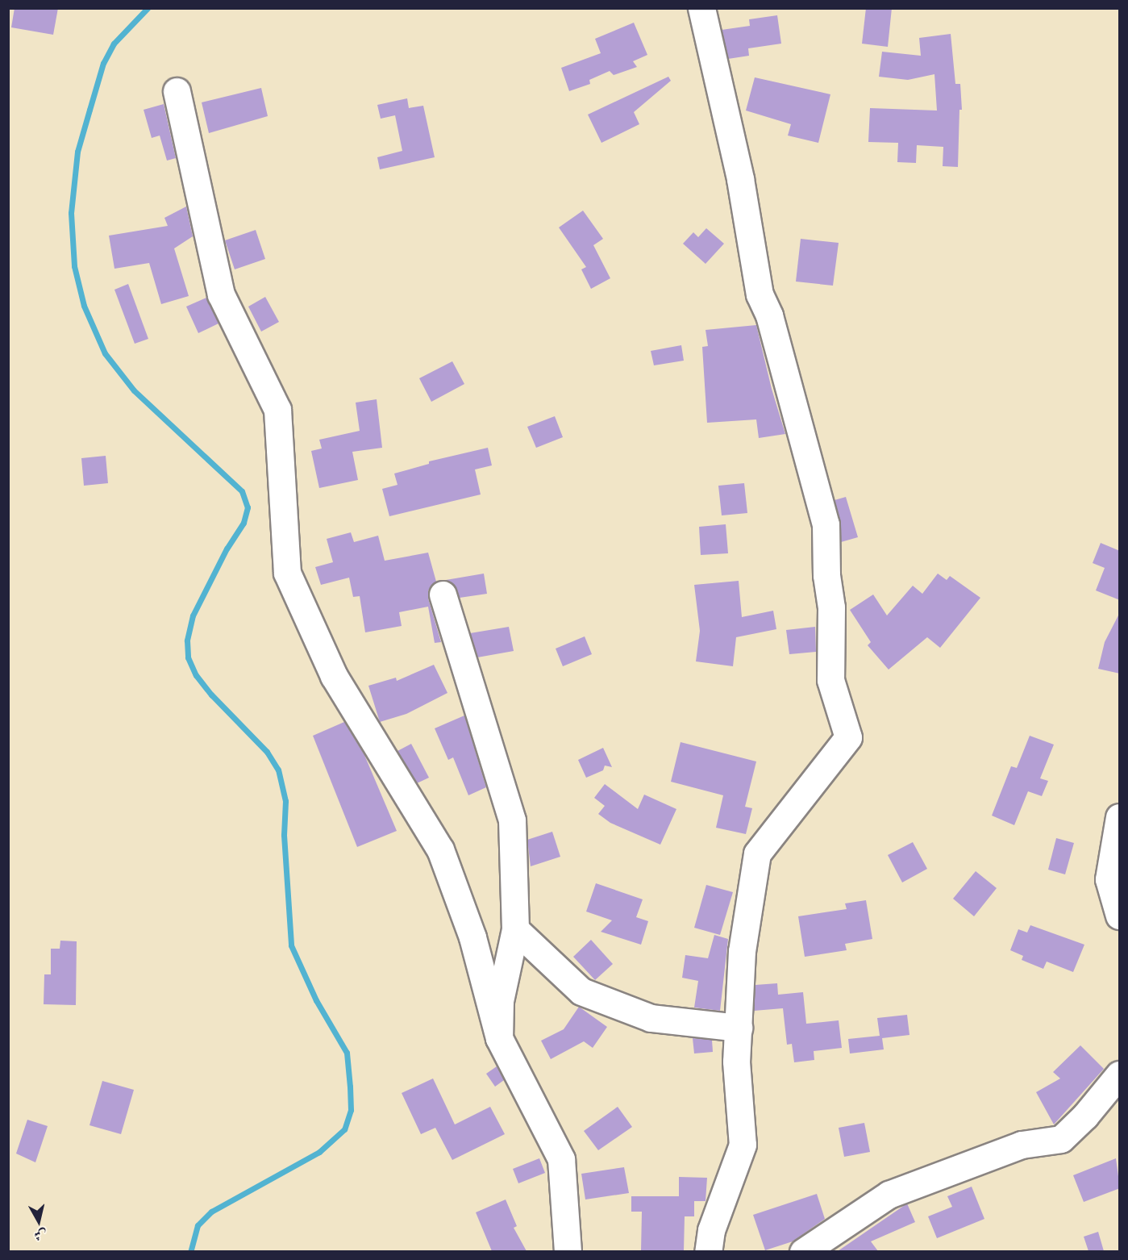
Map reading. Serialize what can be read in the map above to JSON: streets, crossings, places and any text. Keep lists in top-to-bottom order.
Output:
{
  "north": "bottom"
}
